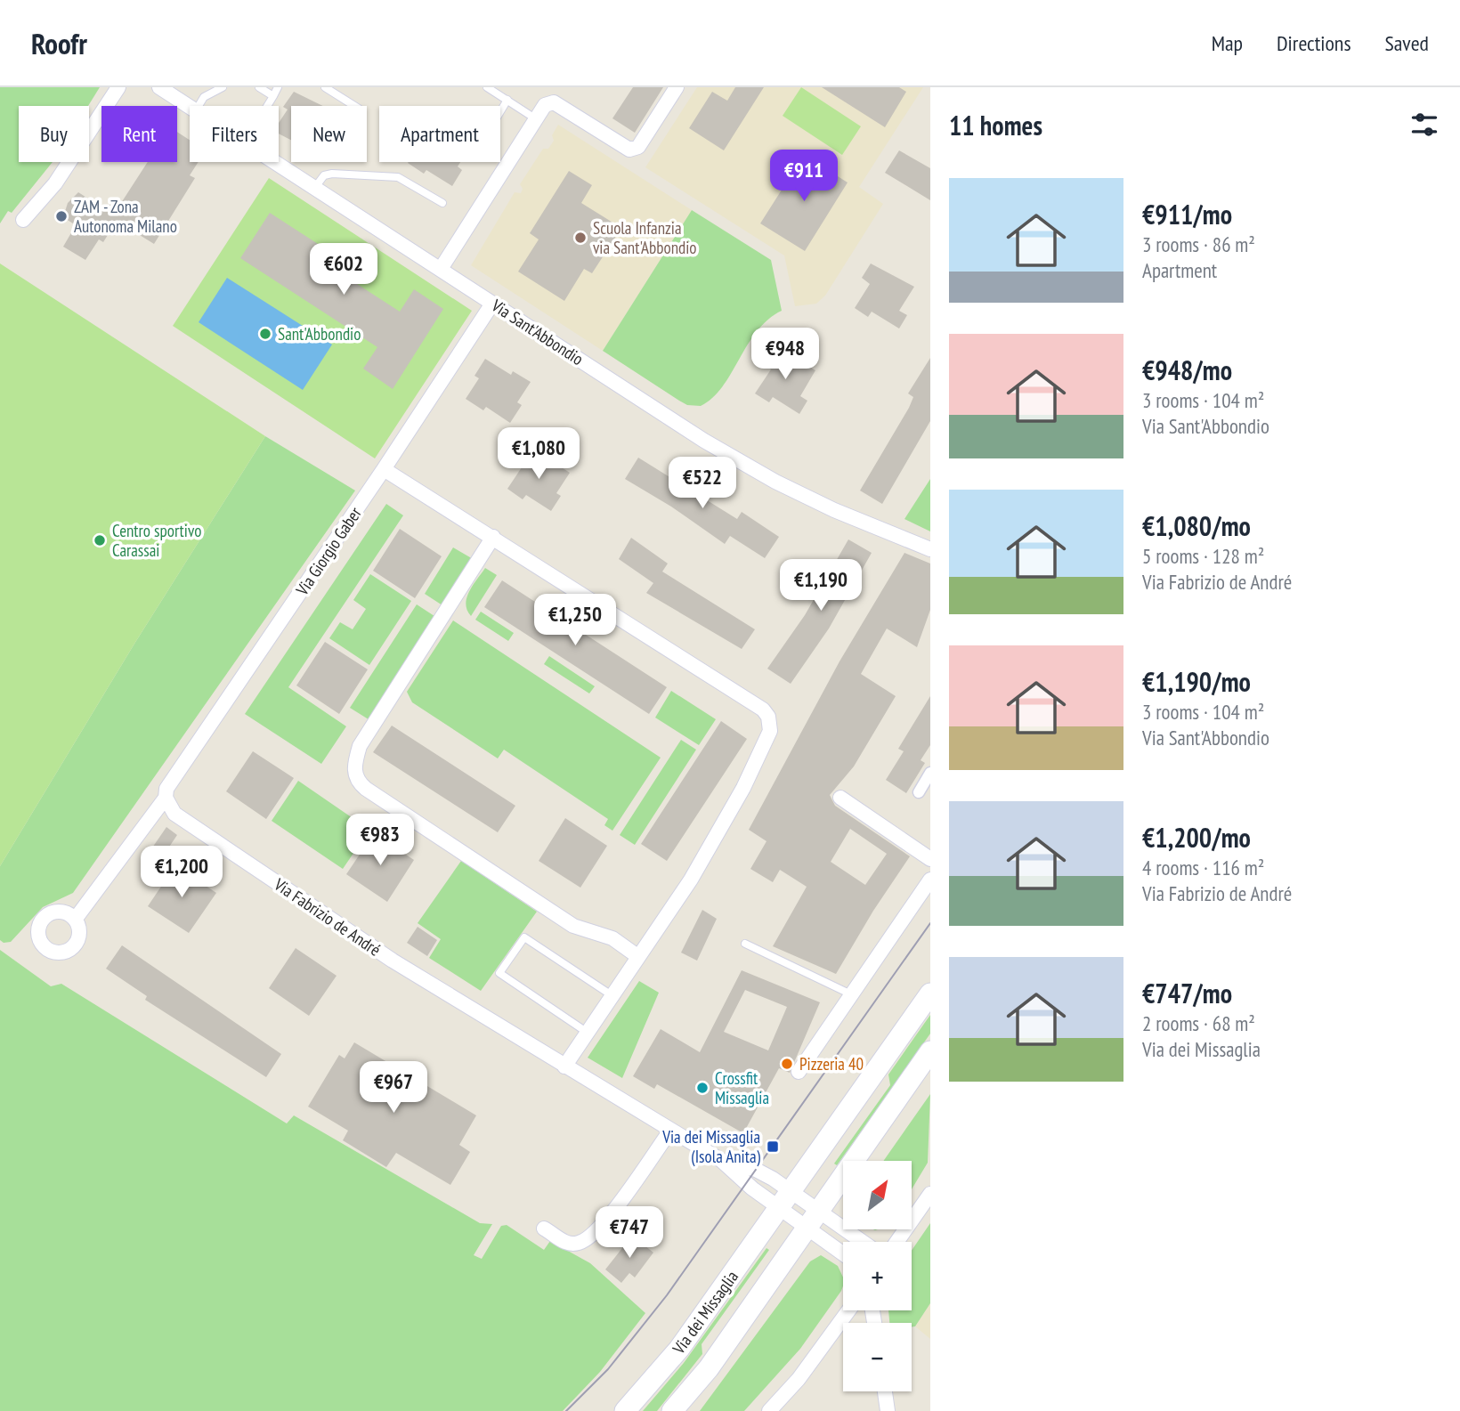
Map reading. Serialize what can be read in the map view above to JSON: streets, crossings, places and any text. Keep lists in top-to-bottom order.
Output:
{
  "streets": {
    "main road": ["Via dei Missaglia"],
    "street": ["Via Sant'Abbondio", "Via Giorgio Gaber", "Via Fabrizio de André"]
  },
  "crossings": [
    ["Via Sant'Abbondio", "Via Giorgio Gaber"],
    ["Via Giorgio Gaber", "Via Fabrizio de André"],
    ["Via Fabrizio de André", "Via dei Missaglia"]
  ],
  "places": {
    "other": [
      "ZAM - Zona Autonoma Milano",
      "Scuola Infanzia via Sant'Abbondio",
      "Sant'Abbondio",
      "Centro sportivo Carassai",
      "Pizzeria 40",
      "Crossfit Missaglia"
    ],
    "transit": ["Via dei Missaglia (Isola Anita)"]
  },
  "north": "top right",
  "page": {
    "header": "Roofr",
    "nav": ["Map", "Directions", "Saved"],
    "heading": "11 homes",
    "chip": [
      "Buy",
      "Rent",
      "Filters",
      "New",
      "Apartment"
    ],
    "price": [
      "€911",
      "€602",
      "€948",
      "€1,080",
      "€522",
      "€1,190",
      "€1,250",
      "€983",
      "€1,200",
      "€967",
      "€747"
    ],
    "list": [
      {
        "name": "€911/mo",
        "note": "3 rooms · 86 m² · Apartment"
      },
      {
        "name": "€948/mo",
        "note": "3 rooms · 104 m² · Via Sant'Abbondio"
      },
      {
        "name": "€1,080/mo",
        "note": "5 rooms · 128 m² · Via Fabrizio de André"
      },
      {
        "name": "€1,190/mo",
        "note": "3 rooms · 104 m² · Via Sant'Abbondio"
      },
      {
        "name": "€1,200/mo",
        "note": "4 rooms · 116 m² · Via Fabrizio de André"
      },
      {
        "name": "€747/mo",
        "note": "2 rooms · 68 m² · Via dei Missaglia"
      }
    ],
    "map_buttons": ["+", "−"]
  }
}
